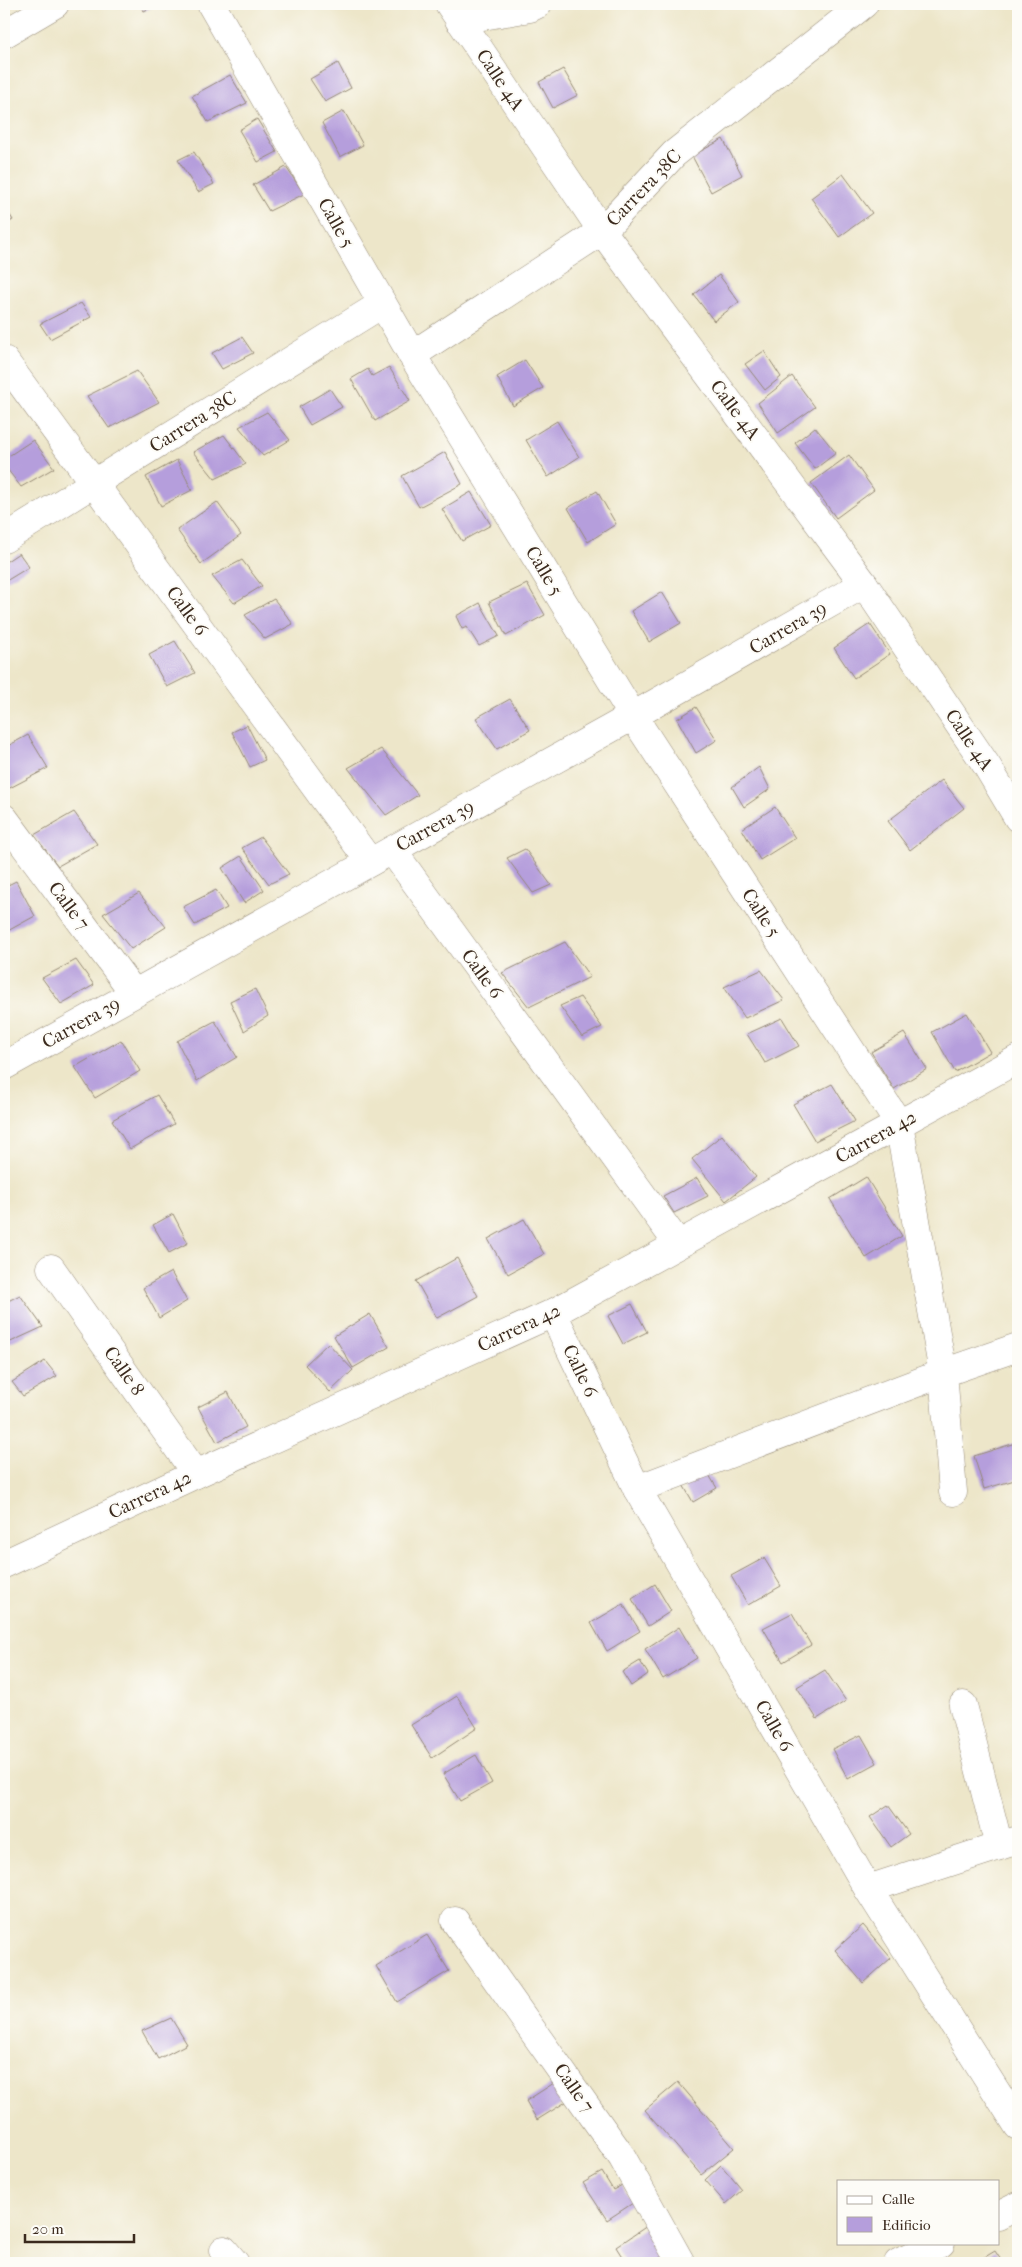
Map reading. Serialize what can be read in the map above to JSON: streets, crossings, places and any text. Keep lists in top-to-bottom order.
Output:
{
  "streets": {
    "street": [
      "Calle 4A",
      "Carrera 38C",
      "Calle 5",
      "Calle 6",
      "Carrera 39",
      "Calle 7",
      "Carrera 42",
      "Calle 8"
    ]
  },
  "crossings": [
    ["Calle 4A", "Carrera 38C"],
    ["Calle 4A", "Carrera 39"],
    ["Carrera 38C", "Calle 5"],
    ["Carrera 38C", "Calle 6"],
    ["Calle 5", "Carrera 39"],
    ["Calle 5", "Carrera 42"],
    ["Calle 6", "Carrera 39"],
    ["Calle 6", "Carrera 42"],
    ["Carrera 39", "Calle 7"],
    ["Carrera 42", "Calle 8"]
  ],
  "legend": ["Calle", "Edificio"],
  "scale_bar": "20 m"
}
